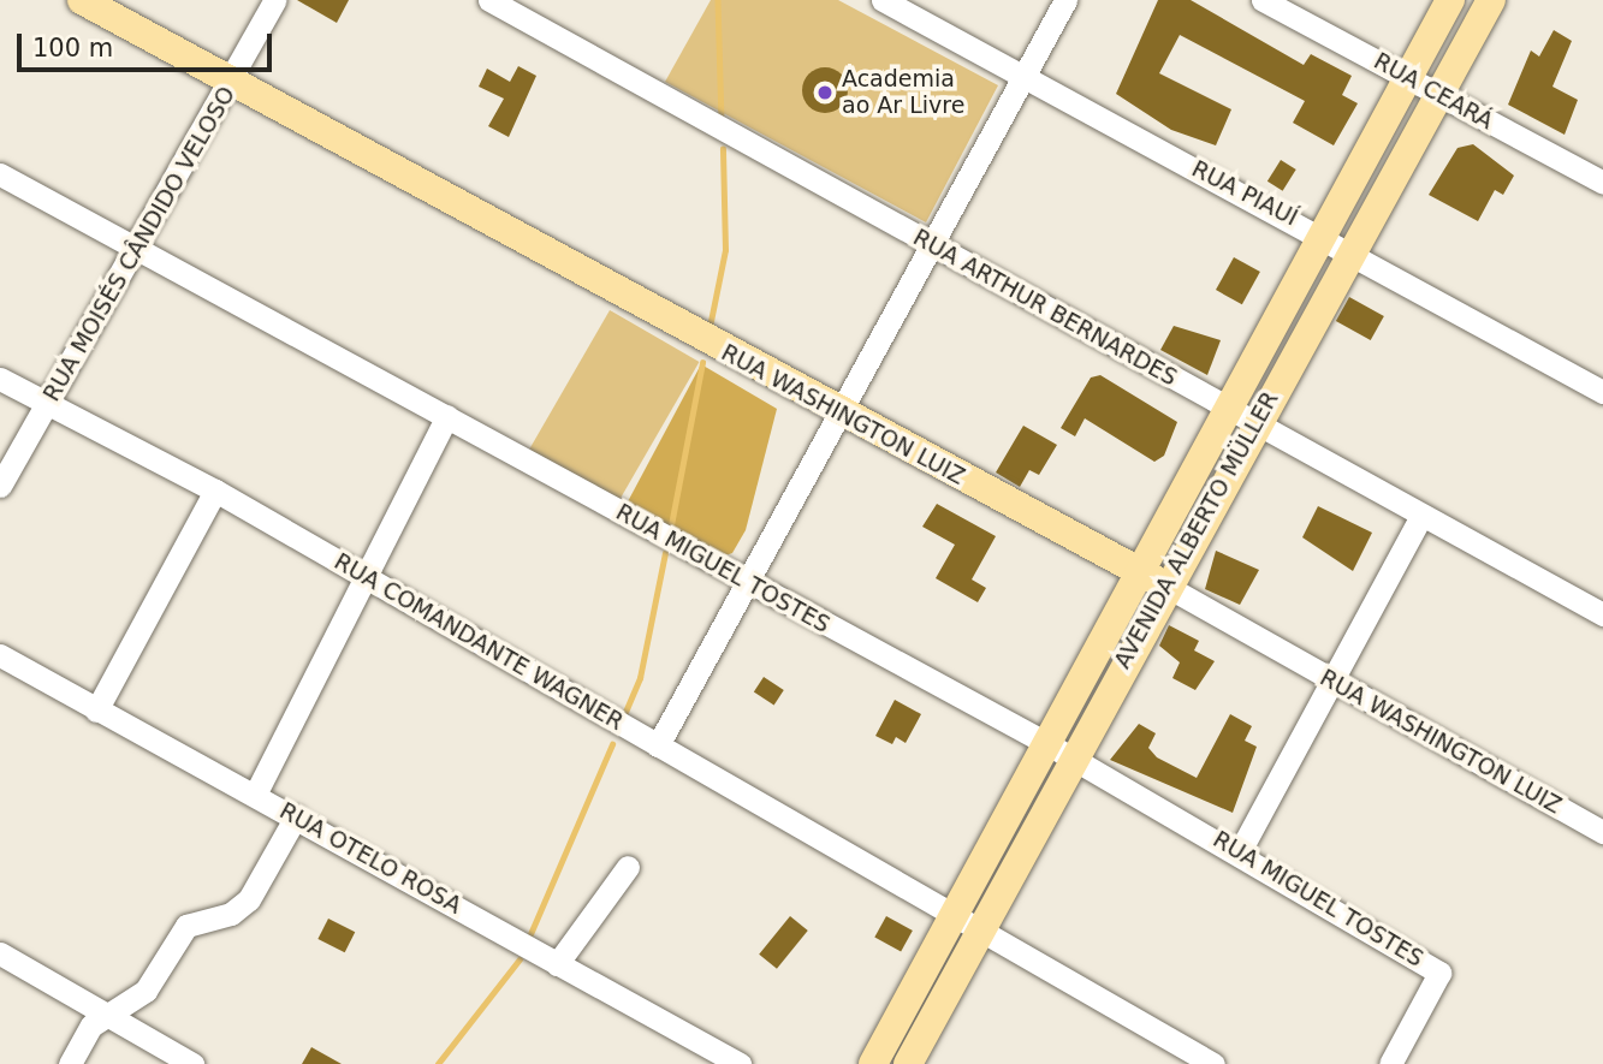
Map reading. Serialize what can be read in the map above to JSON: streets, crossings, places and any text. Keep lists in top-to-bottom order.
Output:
{
  "streets": {
    "main road": ["RUA WASHINGTON LUIZ", "AVENIDA ALBERTO MÜLLER"],
    "street": [
      "RUA CEARÁ",
      "RUA PIAUÍ",
      "RUA MOISÉS CÂNDIDO VELOSO",
      "RUA ARTHUR BERNARDES",
      "RUA MIGUEL TOSTES",
      "RUA COMANDANTE WAGNER",
      "RUA OTELO ROSA"
    ]
  },
  "crossings": [
    ["RUA CEARÁ", "AVENIDA ALBERTO MÜLLER"],
    ["RUA PIAUÍ", "AVENIDA ALBERTO MÜLLER"],
    ["RUA MOISÉS CÂNDIDO VELOSO", "RUA WASHINGTON LUIZ"],
    ["RUA MOISÉS CÂNDIDO VELOSO", "RUA MIGUEL TOSTES"],
    ["RUA MOISÉS CÂNDIDO VELOSO", "RUA COMANDANTE WAGNER"],
    ["RUA ARTHUR BERNARDES", "AVENIDA ALBERTO MÜLLER"],
    ["RUA WASHINGTON LUIZ", "AVENIDA ALBERTO MÜLLER"],
    ["AVENIDA ALBERTO MÜLLER", "RUA MIGUEL TOSTES"],
    ["AVENIDA ALBERTO MÜLLER", "RUA COMANDANTE WAGNER"]
  ],
  "places": ["Academia ao Ar Livre"],
  "scale_bar": "100 m"
}
